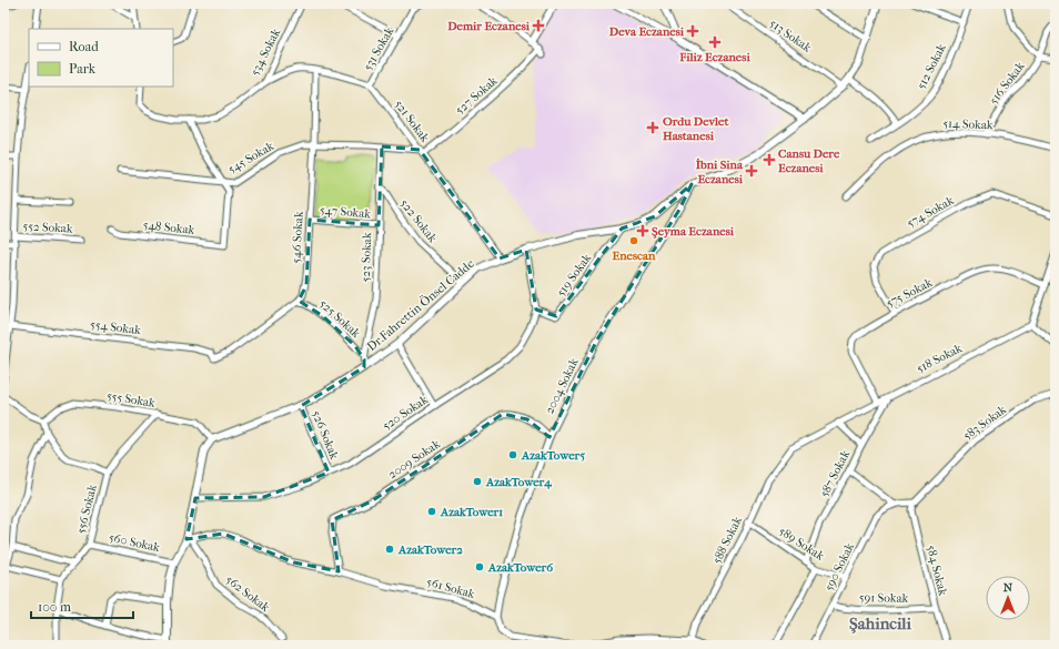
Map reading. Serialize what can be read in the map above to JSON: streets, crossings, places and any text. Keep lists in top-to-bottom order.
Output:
{
  "streets": {
    "street": [
      "513 Sokak",
      "531 Sokak",
      "534 Sokak",
      "512 Sokak",
      "516 Sokak",
      "527 Sokak",
      "521 Sokak",
      "514 Sokak",
      "545 Sokak",
      "547 Sokak",
      "574 Sokak",
      "522 Sokak",
      "552 Sokak",
      "548 Sokak",
      "546 Sokak",
      "523 Sokak",
      "519 Sokak",
      "575 Sokak",
      "Dr.Fahrettin Önsel Cadde",
      "525 Sokak",
      "554 Sokak",
      "518 Sokak",
      "2004 Sokak",
      "555 Sokak",
      "520 Sokak",
      "583 Sokak",
      "526 Sokak",
      "2009 Sokak",
      "587 Sokak",
      "556 Sokak",
      "588 Sokak",
      "560 Sokak",
      "589 Sokak",
      "590 Sokak",
      "584 Sokak",
      "561 Sokak",
      "562 Sokak",
      "591 Sokak"
    ]
  },
  "crossings": [
    ["513 Sokak", "Dr.Fahrettin Önsel Cadde"],
    ["531 Sokak", "521 Sokak"],
    ["516 Sokak", "514 Sokak"],
    ["527 Sokak", "521 Sokak"],
    ["527 Sokak", "545 Sokak"],
    ["521 Sokak", "545 Sokak"],
    ["521 Sokak", "Dr.Fahrettin Önsel Cadde"],
    ["545 Sokak", "548 Sokak"],
    ["545 Sokak", "546 Sokak"],
    ["545 Sokak", "523 Sokak"],
    ["547 Sokak", "546 Sokak"],
    ["547 Sokak", "523 Sokak"],
    ["574 Sokak", "575 Sokak"],
    ["522 Sokak", "523 Sokak"],
    ["522 Sokak", "Dr.Fahrettin Önsel Cadde"],
    ["546 Sokak", "525 Sokak"],
    ["546 Sokak", "554 Sokak"],
    ["523 Sokak", "Dr.Fahrettin Önsel Cadde"],
    ["523 Sokak", "525 Sokak"],
    ["519 Sokak", "Dr.Fahrettin Önsel Cadde"],
    ["519 Sokak", "520 Sokak"],
    ["575 Sokak", "518 Sokak"],
    ["Dr.Fahrettin Önsel Cadde", "2004 Sokak"],
    ["Dr.Fahrettin Önsel Cadde", "555 Sokak"],
    ["Dr.Fahrettin Önsel Cadde", "526 Sokak"],
    ["525 Sokak", "554 Sokak"],
    ["518 Sokak", "587 Sokak"],
    ["518 Sokak", "588 Sokak"],
    ["2004 Sokak", "2009 Sokak"],
    ["2004 Sokak", "561 Sokak"],
    ["555 Sokak", "556 Sokak"],
    ["520 Sokak", "526 Sokak"],
    ["583 Sokak", "584 Sokak"],
    ["2009 Sokak", "561 Sokak"],
    ["587 Sokak", "589 Sokak"],
    ["556 Sokak", "560 Sokak"],
    ["588 Sokak", "589 Sokak"],
    ["589 Sokak", "590 Sokak"],
    ["590 Sokak", "591 Sokak"],
    ["584 Sokak", "591 Sokak"],
    ["561 Sokak", "562 Sokak"]
  ],
  "districts": ["Şahincili"],
  "places": {
    "health": [
      "Demir Eczanesi",
      "Deva Eczanesi",
      "Filiz Eczanesi",
      "Ordu Devlet Hastanesi",
      "Cansu Dere Eczanesi",
      "İbni Sina Eczanesi",
      "Şeyma Eczanesi"
    ],
    "other": [
      "Enescan",
      "AzakTower5",
      "AzakTower4",
      "AzakTower1",
      "AzakTower2",
      "AzakTower6"
    ]
  },
  "legend": ["Road", "Park"],
  "scale_bar": "100 m",
  "north": "top"
}
